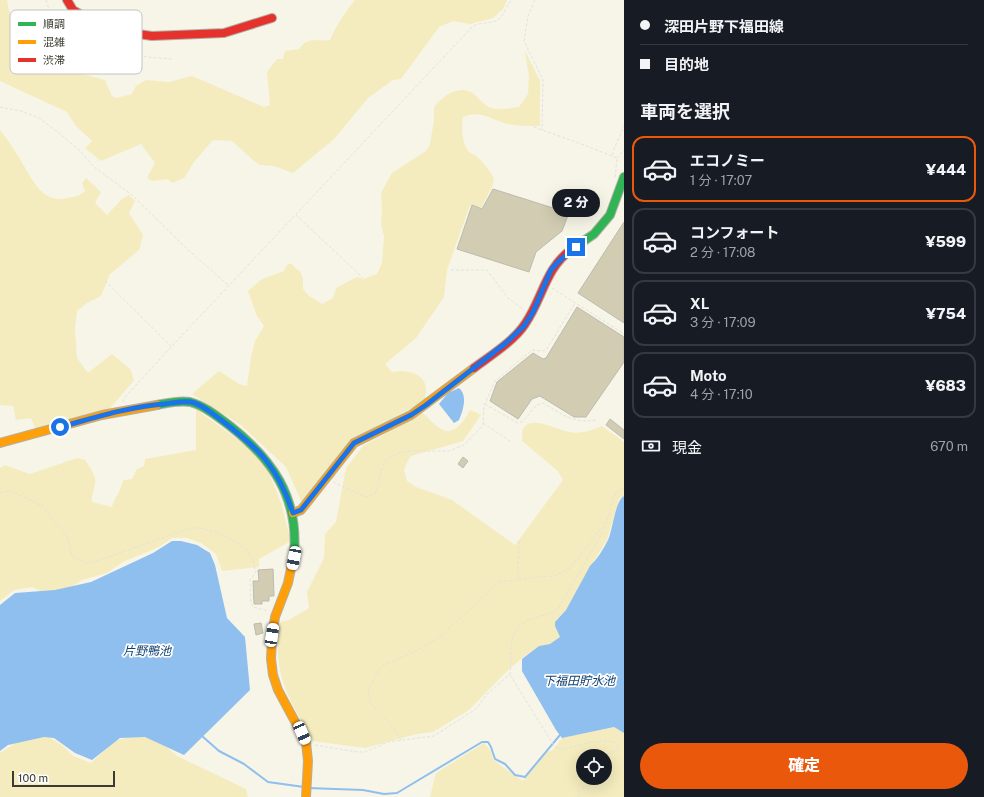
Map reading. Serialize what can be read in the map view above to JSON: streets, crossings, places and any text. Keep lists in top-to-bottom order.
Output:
{
  "water": ["片野鴨池", "下福田貯水池"],
  "legend": ["順調", "混雑", "渋滞"],
  "scale_bar": "100 m",
  "page": {
    "banner": ["深田片野下福田線", "目的地"],
    "heading": "車両を選択",
    "list": [
      {
        "name": "エコノミー",
        "note": "1 分 · 17:07",
        "value": "¥444"
      },
      {
        "name": "コンフォート",
        "note": "2 分 · 17:08",
        "value": "¥599"
      },
      {
        "name": "XL",
        "note": "3 分 · 17:09",
        "value": "¥754"
      },
      {
        "name": "Moto",
        "note": "4 分 · 17:10",
        "value": "¥683"
      }
    ],
    "bubble": "2 分",
    "pay": ["現金", "670 m"],
    "buttons": "確定",
    "scale": "100 m"
  }
}
